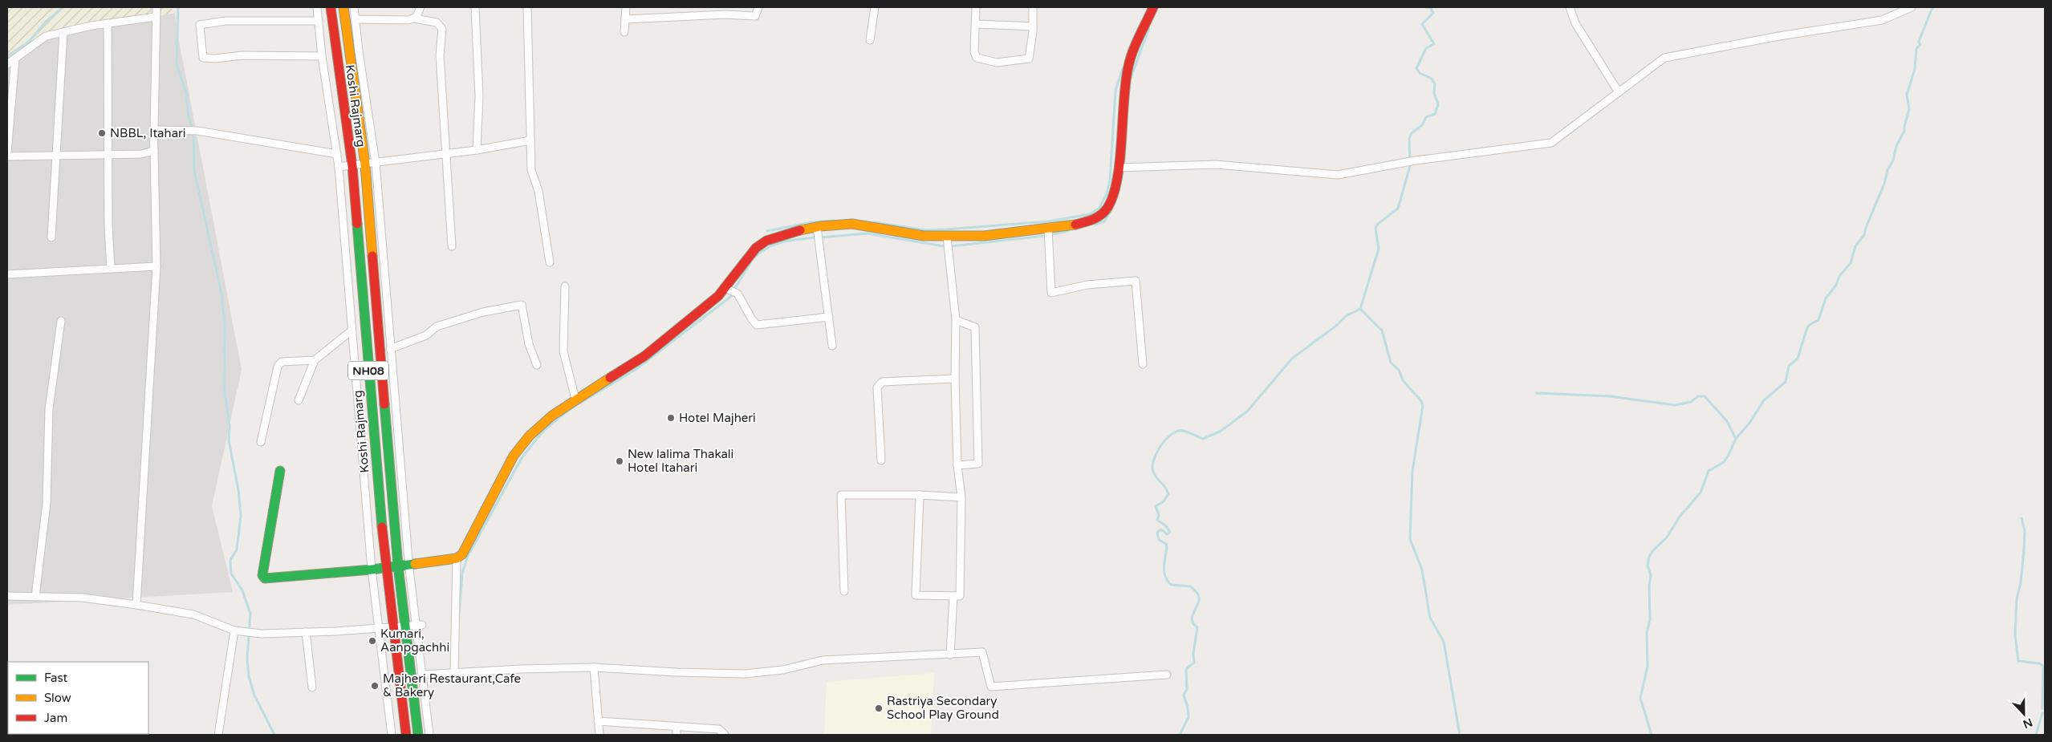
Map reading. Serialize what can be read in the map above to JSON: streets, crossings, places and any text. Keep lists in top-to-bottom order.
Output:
{
  "streets": {
    "main road": ["Koshi Rajmarg", "NH08"]
  },
  "places": [
    "NBBL, Itahari",
    "Hotel Majheri",
    "New lalima Thakali Hotel Itahari",
    "Kumari, Aanpgachhi",
    "Majheri Restaurant,Cafe & Bakery",
    "Rastriya Secondary School Play Ground"
  ],
  "legend": ["Fast", "Slow", "Jam"],
  "north": "bottom"
}
